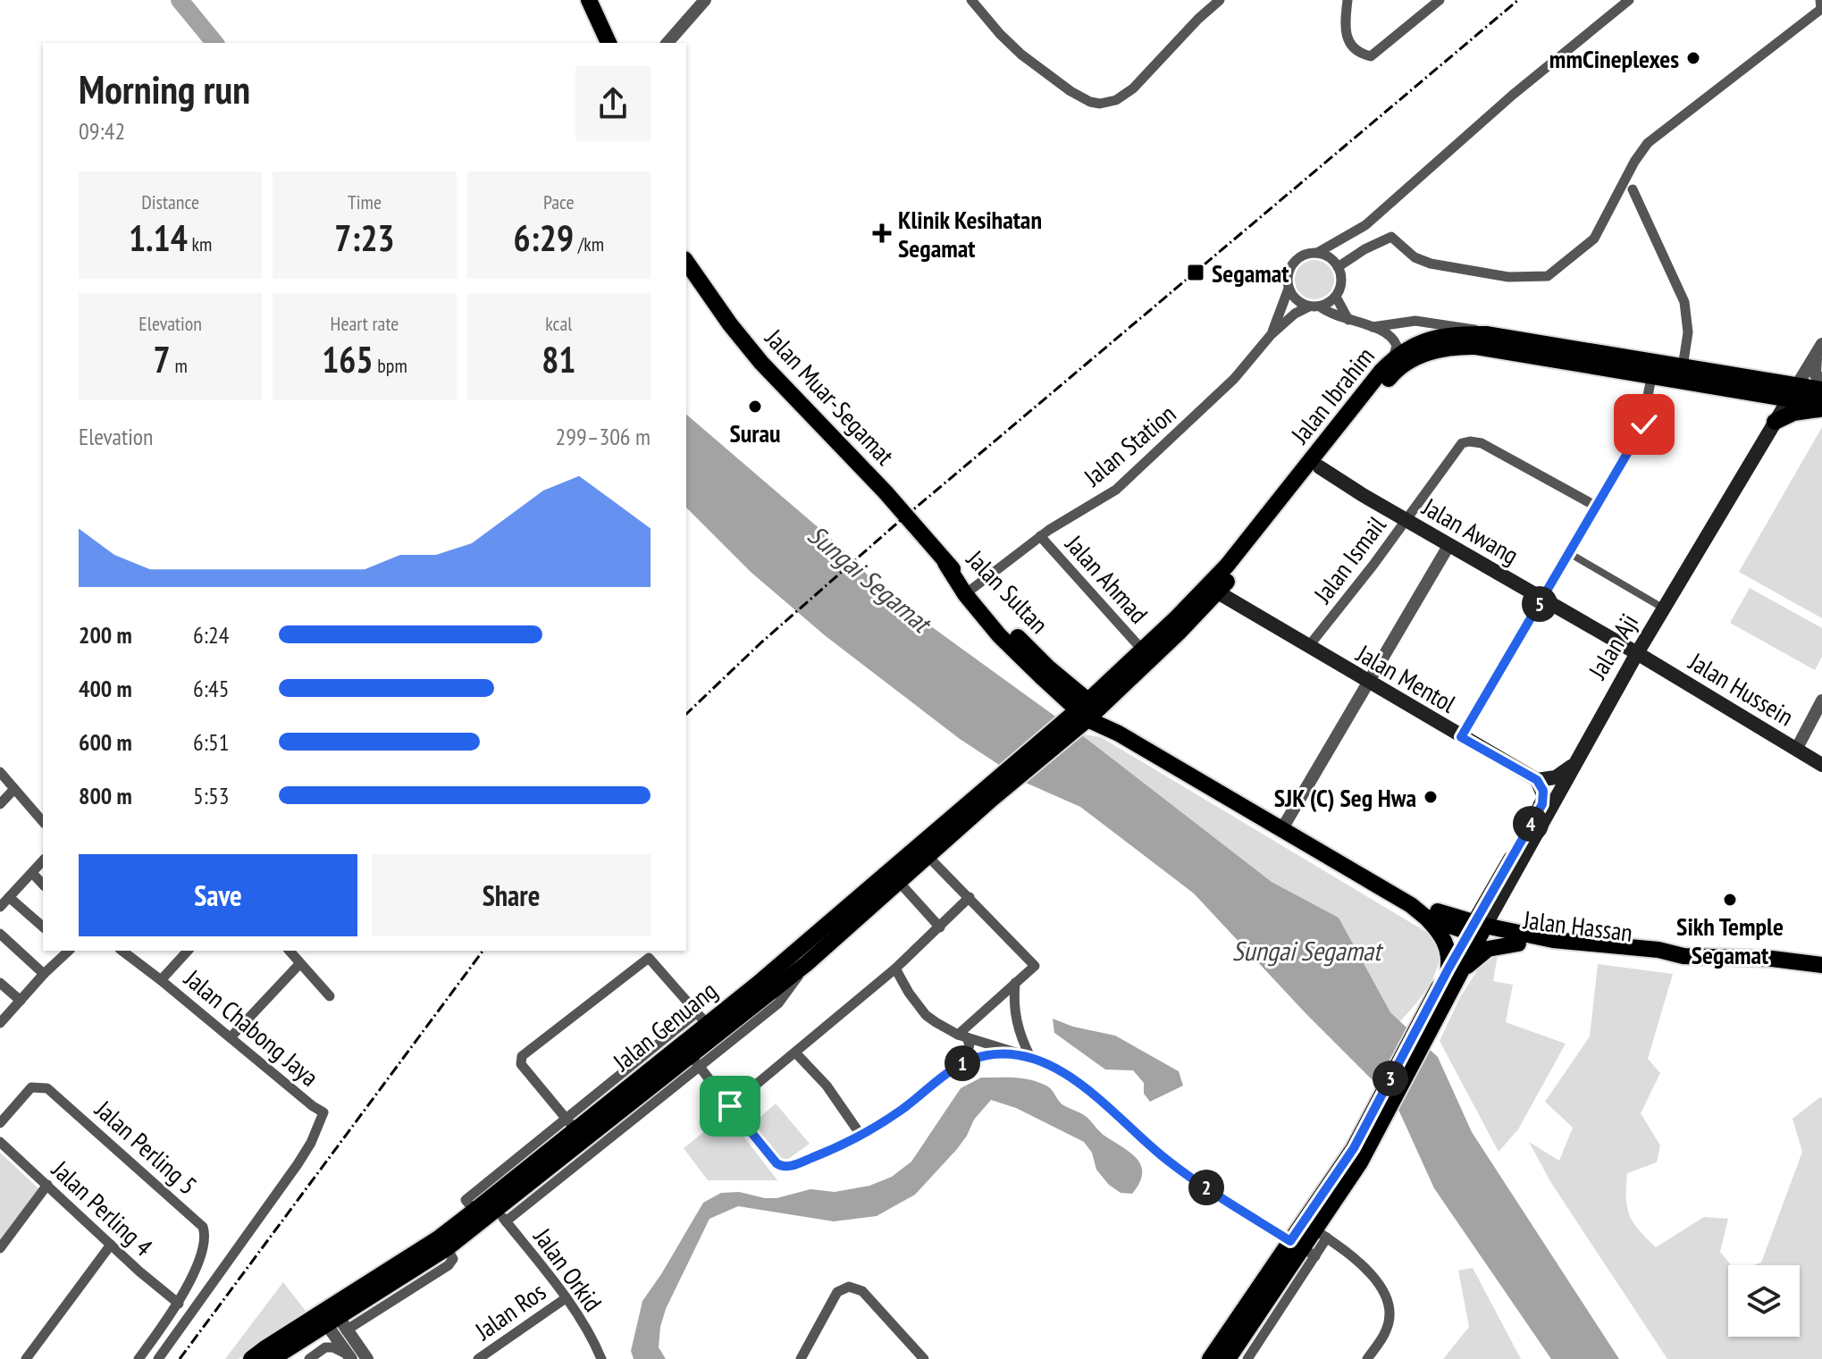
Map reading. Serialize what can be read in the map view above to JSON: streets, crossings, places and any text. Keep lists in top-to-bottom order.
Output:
{
  "streets": {
    "main road": [
      "Jalan Ibrahim",
      "Jalan Muar-Segamat",
      "Jalan Awang",
      "Jalan Sultan",
      "Jalan Aji",
      "Jalan Mentol",
      "Jalan Hussein",
      "Jalan Hassan",
      "Jalan Genuang"
    ],
    "street": [
      "Jalan Station",
      "Jalan Ismail",
      "Jalan Ahmad",
      "Jalan Chabong Jaya",
      "Jalan Perling 5",
      "Jalan Perling 4",
      "Jalan Orkid",
      "Jalan Ros"
    ]
  },
  "crossings": [
    ["Jalan Ibrahim", "Jalan Awang"],
    ["Jalan Ibrahim", "Jalan Ahmad"],
    ["Jalan Ibrahim", "Jalan Sultan"],
    ["Jalan Ibrahim", "Jalan Aji"],
    ["Jalan Ibrahim", "Jalan Mentol"],
    ["Jalan Ibrahim", "Jalan Genuang"],
    ["Jalan Muar-Segamat", "Jalan Sultan"],
    ["Jalan Station", "Jalan Ahmad"],
    ["Jalan Station", "Jalan Sultan"],
    ["Jalan Awang", "Jalan Ismail"],
    ["Jalan Awang", "Jalan Aji"],
    ["Jalan Awang", "Jalan Hussein"],
    ["Jalan Ismail", "Jalan Mentol"],
    ["Jalan Sultan", "Jalan Aji"],
    ["Jalan Sultan", "Jalan Hassan"],
    ["Jalan Sultan", "Jalan Genuang"],
    ["Jalan Aji", "Jalan Hussein"],
    ["Jalan Aji", "Jalan Hassan"],
    ["Jalan Genuang", "Jalan Orkid"],
    ["Jalan Perling 5", "Jalan Perling 4"],
    ["Jalan Orkid", "Jalan Ros"]
  ],
  "water": ["Sungai Segamat"],
  "places": {
    "other": [
      "mmCineplexes",
      "Surau",
      "SJK (C) Seg Hwa",
      "Sikh Temple Segamat"
    ],
    "health": ["Klinik Kesihatan Segamat"],
    "transit": ["Segamat"]
  },
  "page": {
    "heading": ["Morning run", "09:42"],
    "stats": [
      ["Distance", "1.14 km"],
      ["Time", "7:23"],
      ["Pace", "6:29 /km"],
      ["Elevation", "7 m"],
      ["Heart rate", "165 bpm"],
      ["kcal", "81"]
    ],
    "chart": ["Elevation", "299–306 m"],
    "pins": [
      "5",
      "4",
      "1",
      "3",
      "2"
    ],
    "list": [
      {
        "name": "200 m",
        "note": "6:24"
      },
      {
        "name": "400 m",
        "note": "6:45"
      },
      {
        "name": "600 m",
        "note": "6:51"
      },
      {
        "name": "800 m",
        "note": "5:53"
      }
    ],
    "buttons": ["Save", "Share"]
  }
}
